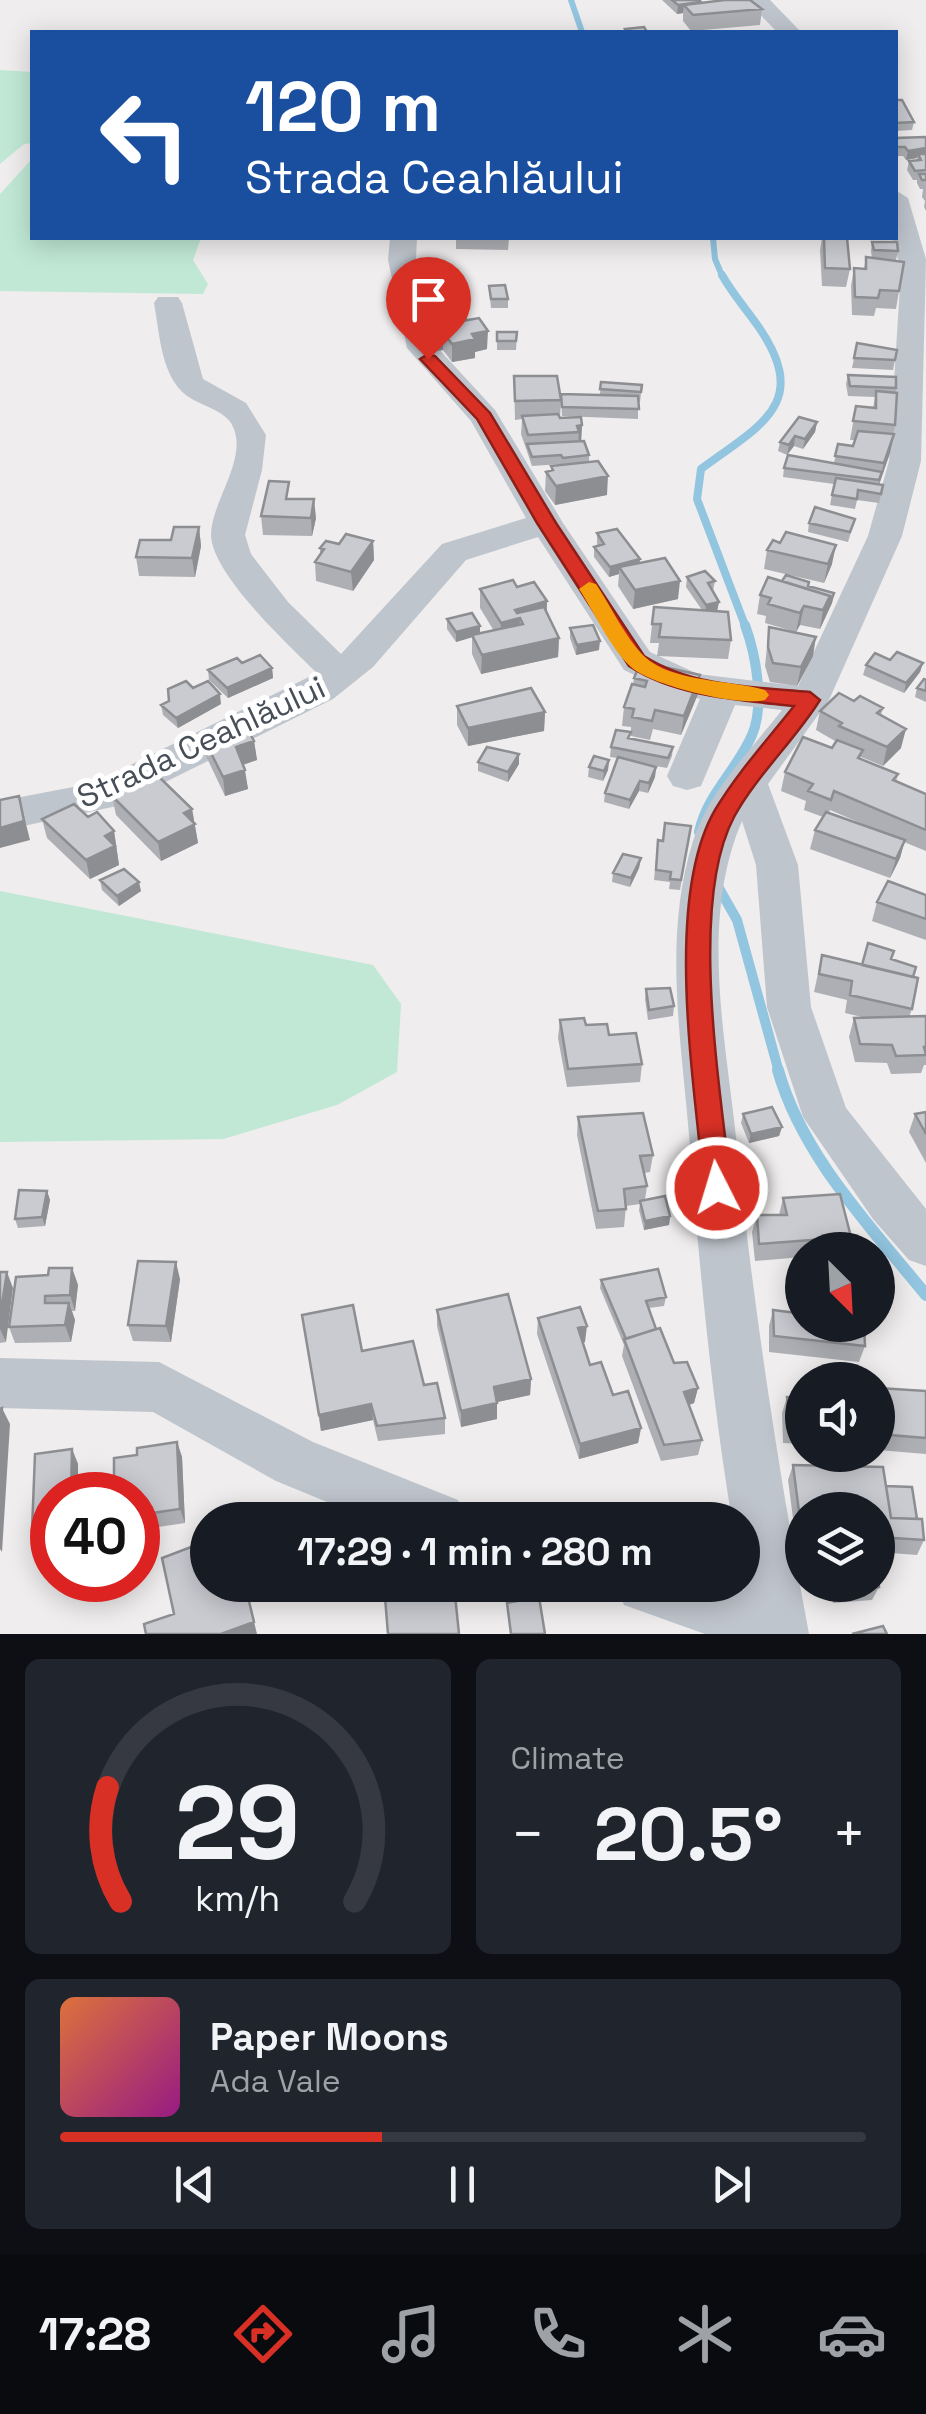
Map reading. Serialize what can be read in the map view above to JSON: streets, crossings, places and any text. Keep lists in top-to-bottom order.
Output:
{
  "streets": {
    "street": ["Strada Ceahlăului"]
  },
  "north": "bottom right",
  "page": {
    "turn": ["120 m", "Strada Ceahlăului"],
    "limit": "40",
    "trip": "17:29 · 1 min · 280 m",
    "tile": "Climate",
    "heat": ["−", "20.5°", "+"],
    "song": ["Paper Moons", "Ada Vale"],
    "tabs": "17:28",
    "gauge": ["29", "km/h"]
  }
}
